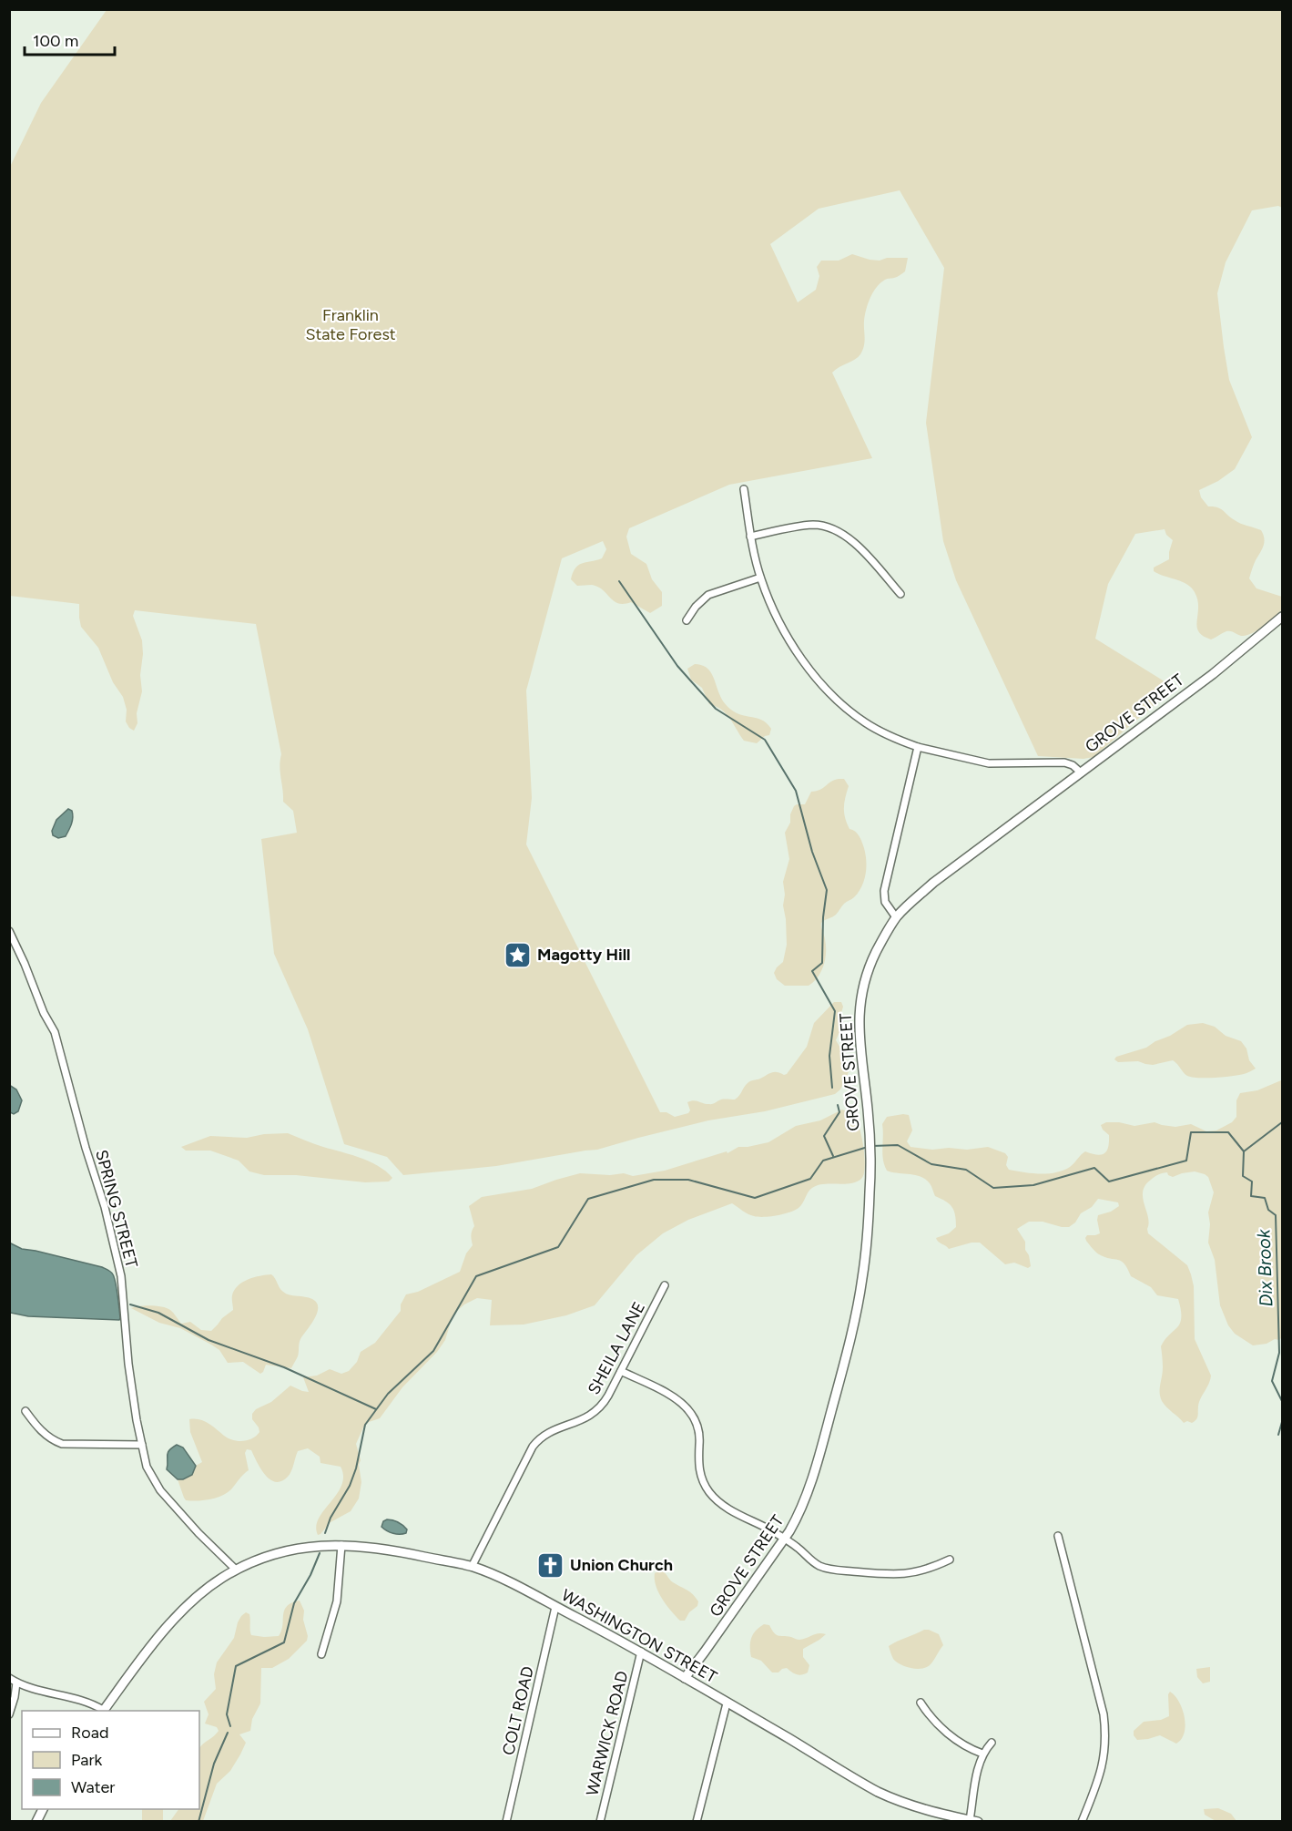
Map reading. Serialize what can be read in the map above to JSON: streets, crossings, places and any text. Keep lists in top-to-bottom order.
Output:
{
  "streets": {
    "main road": ["GROVE STREET", "WASHINGTON STREET"],
    "street": [
      "SPRING STREET",
      "SHEILA LANE",
      "COLT ROAD",
      "WARWICK ROAD"
    ]
  },
  "crossings": [
    ["GROVE STREET", "WASHINGTON STREET"],
    ["SPRING STREET", "WASHINGTON STREET"],
    ["SHEILA LANE", "WASHINGTON STREET"],
    ["WASHINGTON STREET", "COLT ROAD"],
    ["WASHINGTON STREET", "WARWICK ROAD"]
  ],
  "water": ["Dix Brook"],
  "parks": ["Franklin State Forest"],
  "places": {
    "place": ["Magotty Hill"],
    "church": ["Union Church"]
  },
  "legend": ["Road", "Park", "Water"],
  "scale_bar": "100 m"
}
